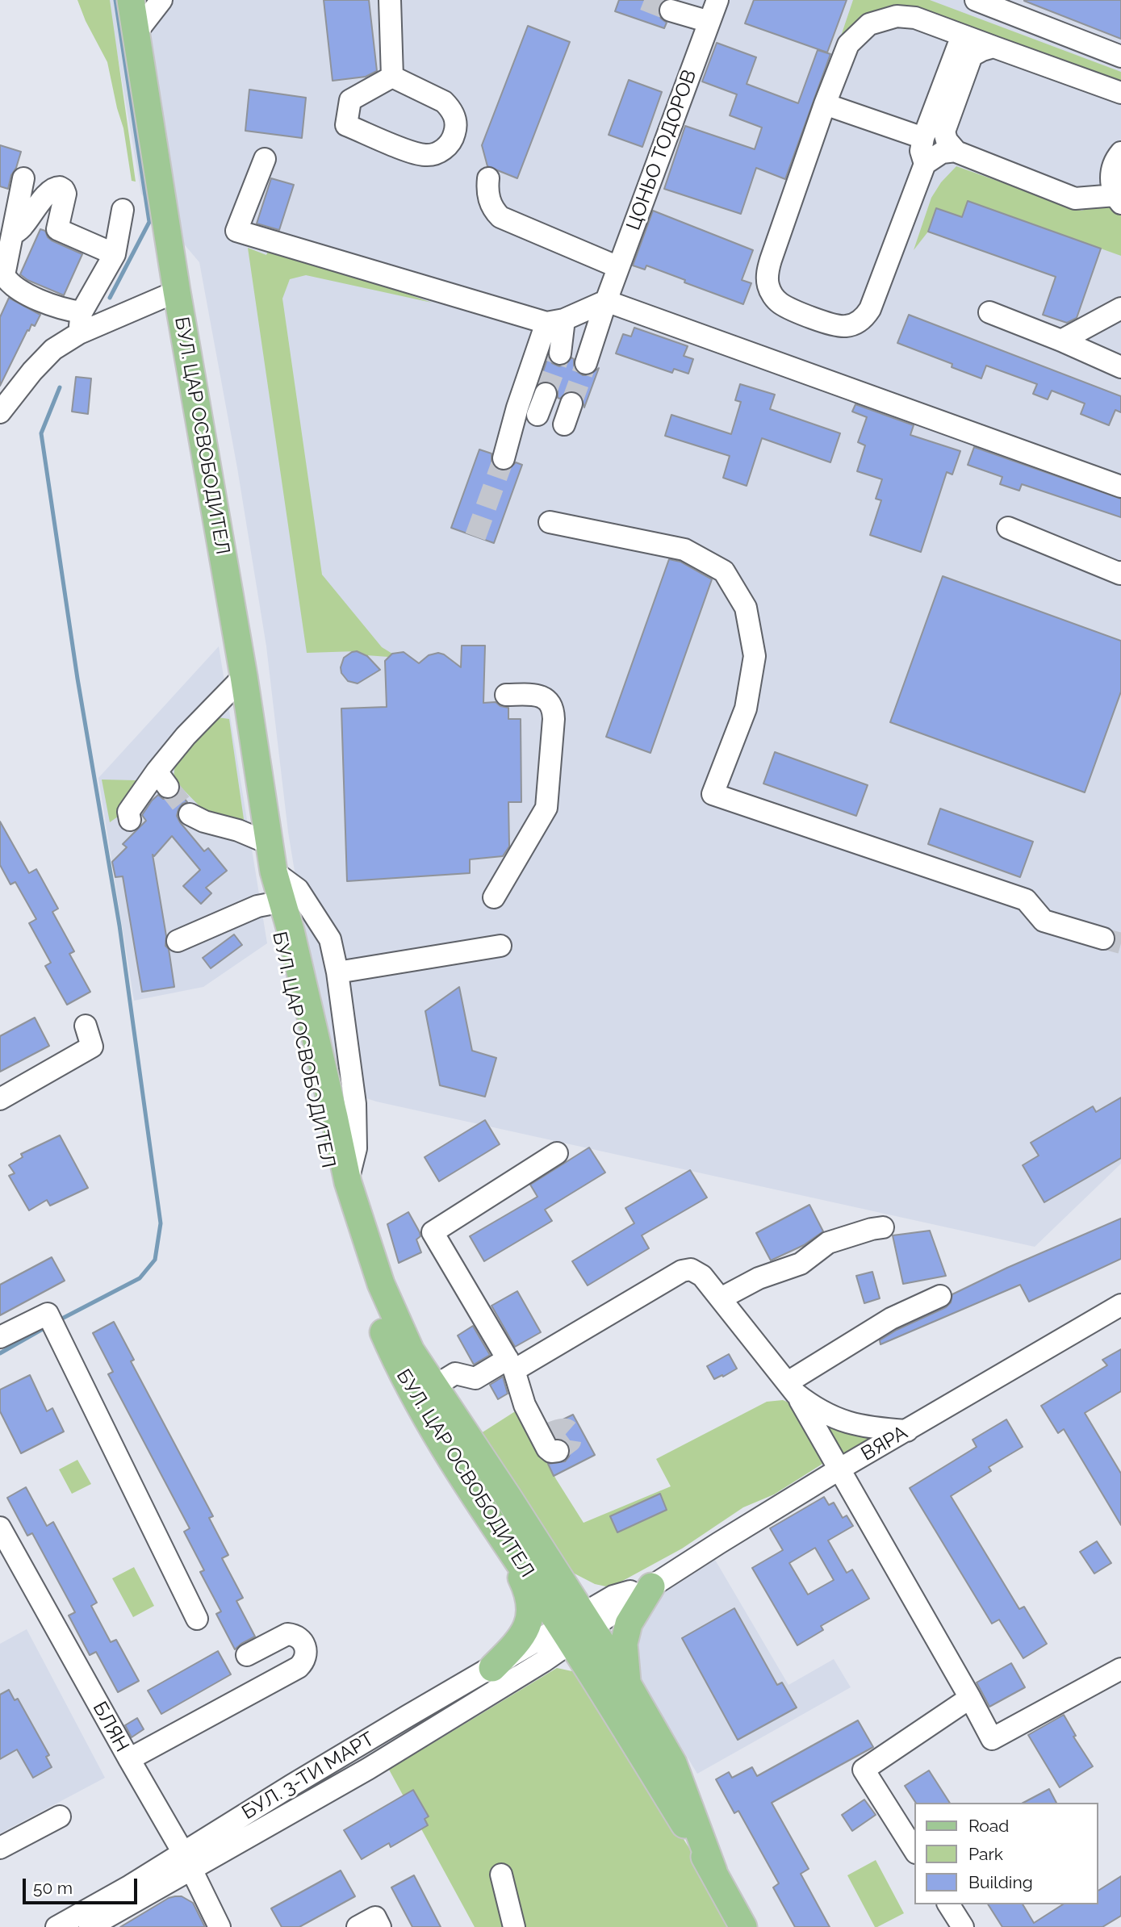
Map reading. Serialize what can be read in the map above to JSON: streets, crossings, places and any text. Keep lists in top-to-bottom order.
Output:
{
  "streets": {
    "main road": ["БУЛ. ЦАР ОСВОБОДИТЕЛ"],
    "street": [
      "ЦОНЬО ТОДОРОВ",
      "ВЯРА",
      "БЛЯН",
      "БУЛ. 3-ТИ МАРТ"
    ]
  },
  "crossings": [
    ["БУЛ. ЦАР ОСВОБОДИТЕЛ", "ВЯРА"],
    ["БУЛ. ЦАР ОСВОБОДИТЕЛ", "БУЛ. 3-ТИ МАРТ"],
    ["ВЯРА", "БУЛ. 3-ТИ МАРТ"],
    ["БЛЯН", "БУЛ. 3-ТИ МАРТ"]
  ],
  "legend": ["Road", "Park", "Building"],
  "scale_bar": "50 m"
}
